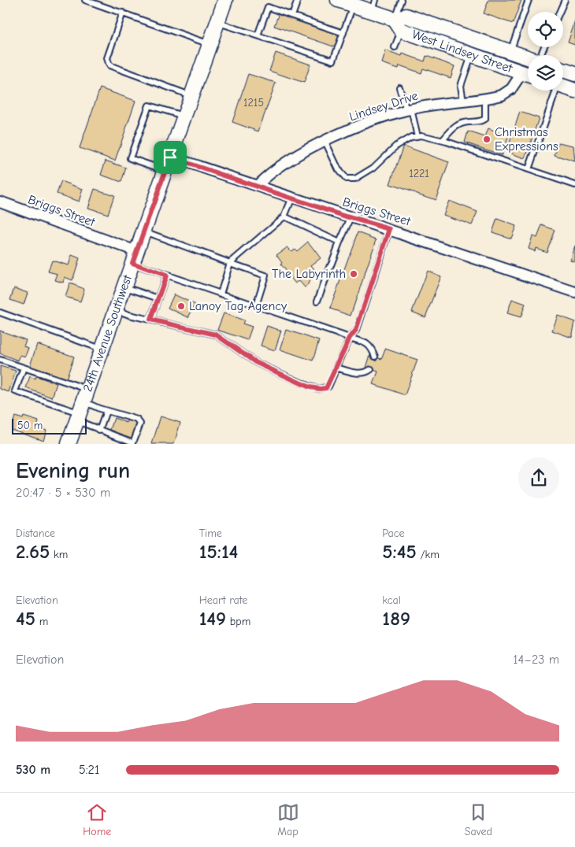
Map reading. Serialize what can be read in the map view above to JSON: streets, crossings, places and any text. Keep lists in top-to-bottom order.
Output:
{
  "streets": {
    "main road": ["West Lindsey Street", "24th Avenue Southwest"],
    "street": ["Lindsey Drive", "Briggs Street"]
  },
  "crossings": [
    ["Lindsey Drive", "Briggs Street"],
    ["Briggs Street", "24th Avenue Southwest"]
  ],
  "places": ["Christmas Expressions", "The Labyrinth", "Lanoy Tag Agency"],
  "house_numbers": ["1215", "1221"],
  "scale_bar": "50 m",
  "page": {
    "scale": "50 m",
    "heading": ["Evening run", "20:47 · 5 × 530 m"],
    "stats": [
      ["Distance", "2.65 km"],
      ["Time", "15:14"],
      ["Pace", "5:45 /km"],
      ["Elevation", "45 m"],
      ["Heart rate", "149 bpm"],
      ["kcal", "189"]
    ],
    "chart": ["Elevation", "14–23 m"],
    "list": [
      {
        "name": "530 m",
        "note": "5:21"
      }
    ],
    "tabs": ["Home", "Map", "Saved"]
  }
}
